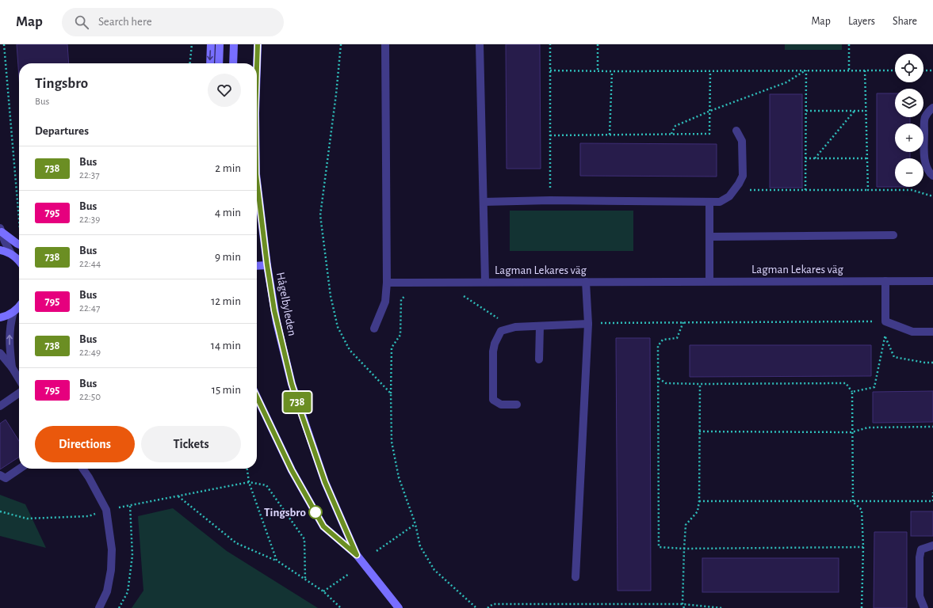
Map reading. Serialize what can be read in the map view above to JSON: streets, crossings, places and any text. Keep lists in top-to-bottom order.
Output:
{
  "streets": {
    "main road": ["Hågelbyleden"],
    "street": ["Lagman Lekares väg"]
  },
  "places": ["Tingsbro"],
  "lines": ["bus line 738"],
  "page": {
    "header": "Map",
    "search": "Search here",
    "nav": ["Map", "Layers", "Share"],
    "on_map": "738",
    "map_buttons": ["+", "−"],
    "heading": [
      ["Tingsbro", "Bus"],
      "Departures"
    ],
    "list": [
      {
        "mark": "738",
        "name": "Bus",
        "note": "22:37",
        "value": "2 min"
      },
      {
        "mark": "795",
        "name": "Bus",
        "note": "22:39",
        "value": "4 min"
      },
      {
        "mark": "738",
        "name": "Bus",
        "note": "22:44",
        "value": "9 min"
      },
      {
        "mark": "795",
        "name": "Bus",
        "note": "22:47",
        "value": "12 min"
      },
      {
        "mark": "738",
        "name": "Bus",
        "note": "22:49",
        "value": "14 min"
      },
      {
        "mark": "795",
        "name": "Bus",
        "note": "22:50",
        "value": "15 min"
      }
    ],
    "buttons": ["Directions", "Tickets"]
  }
}
